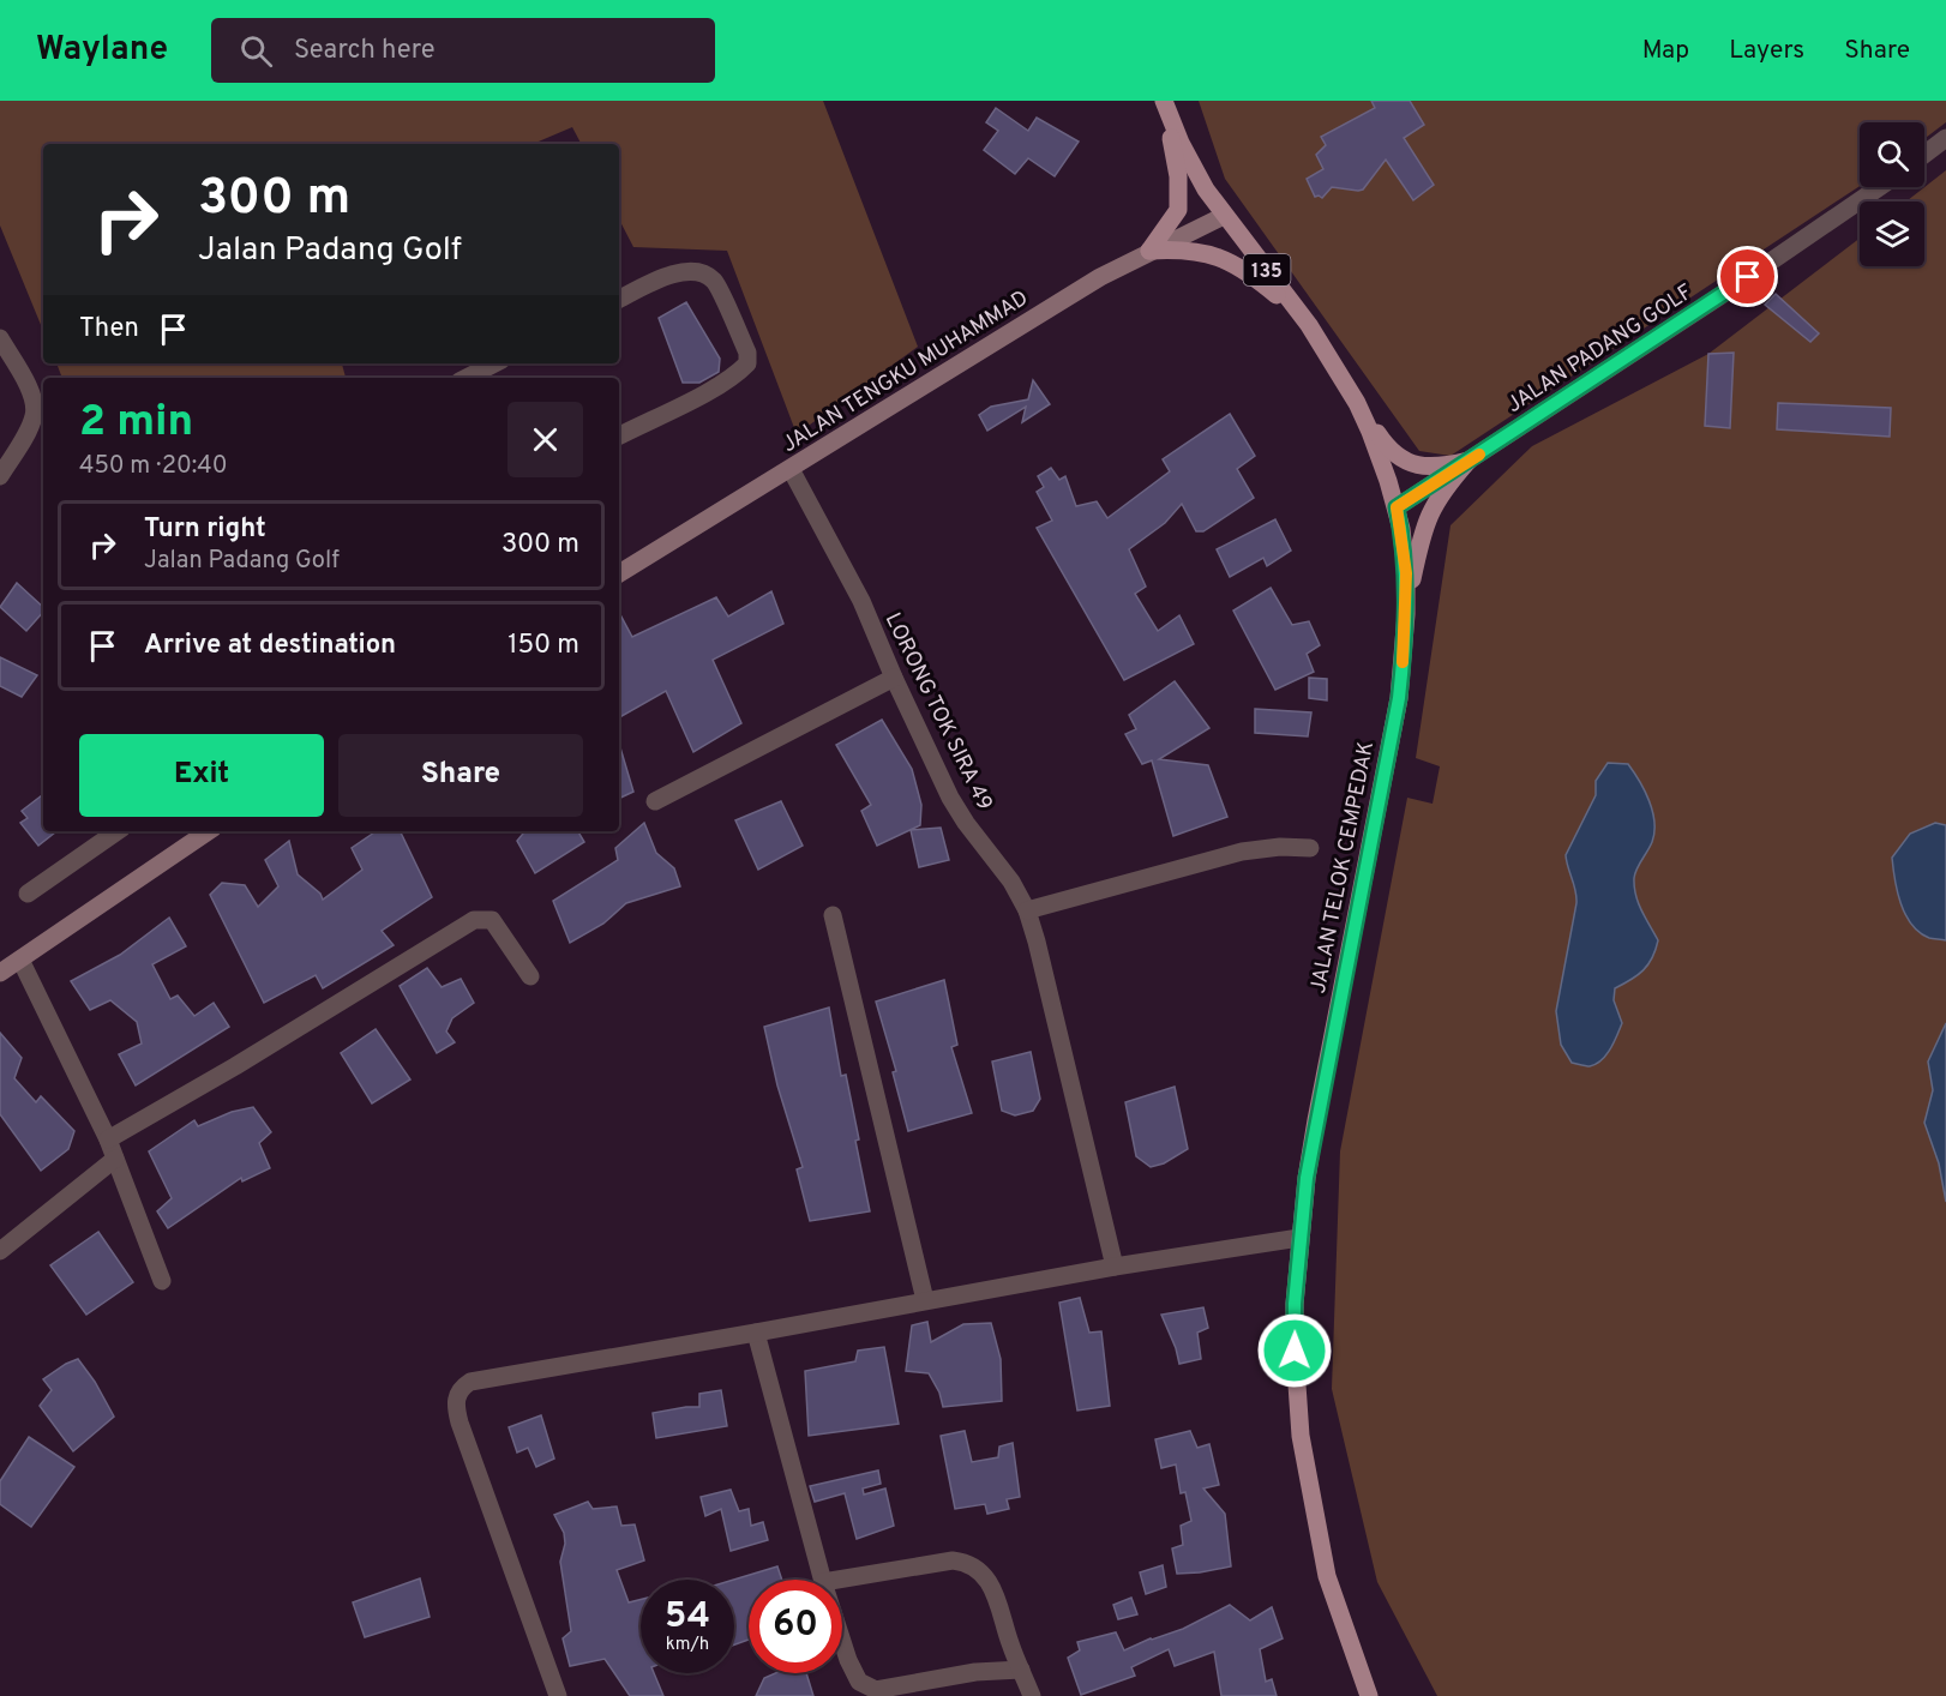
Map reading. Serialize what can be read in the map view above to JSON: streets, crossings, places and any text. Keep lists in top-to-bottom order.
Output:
{
  "streets": {
    "main road": ["135", "JALAN TENGKU MUHAMMAD", "JALAN TELOK CEMPEDAK"],
    "street": ["JALAN PADANG GOLF", "LORONG TOK SIRA 49"]
  },
  "crossings": [
    ["JALAN PADANG GOLF", "JALAN TELOK CEMPEDAK"],
    ["JALAN TENGKU MUHAMMAD", "LORONG TOK SIRA 49"],
    ["JALAN TENGKU MUHAMMAD", "JALAN TELOK CEMPEDAK"]
  ],
  "page": {
    "header": "Waylane",
    "search": "Search here",
    "nav": ["Map", "Layers", "Share"],
    "turn": ["300 m", "Jalan Padang Golf"],
    "then": "Then",
    "heading": ["2 min", "450 m · 20:40"],
    "list": [
      {
        "name": "Turn right",
        "note": "Jalan Padang Golf",
        "value": "300 m"
      },
      {
        "name": "Arrive at destination",
        "value": "150 m"
      }
    ],
    "buttons": ["Exit", "Share"],
    "speed": "54 km/h",
    "limit": "60"
  }
}
